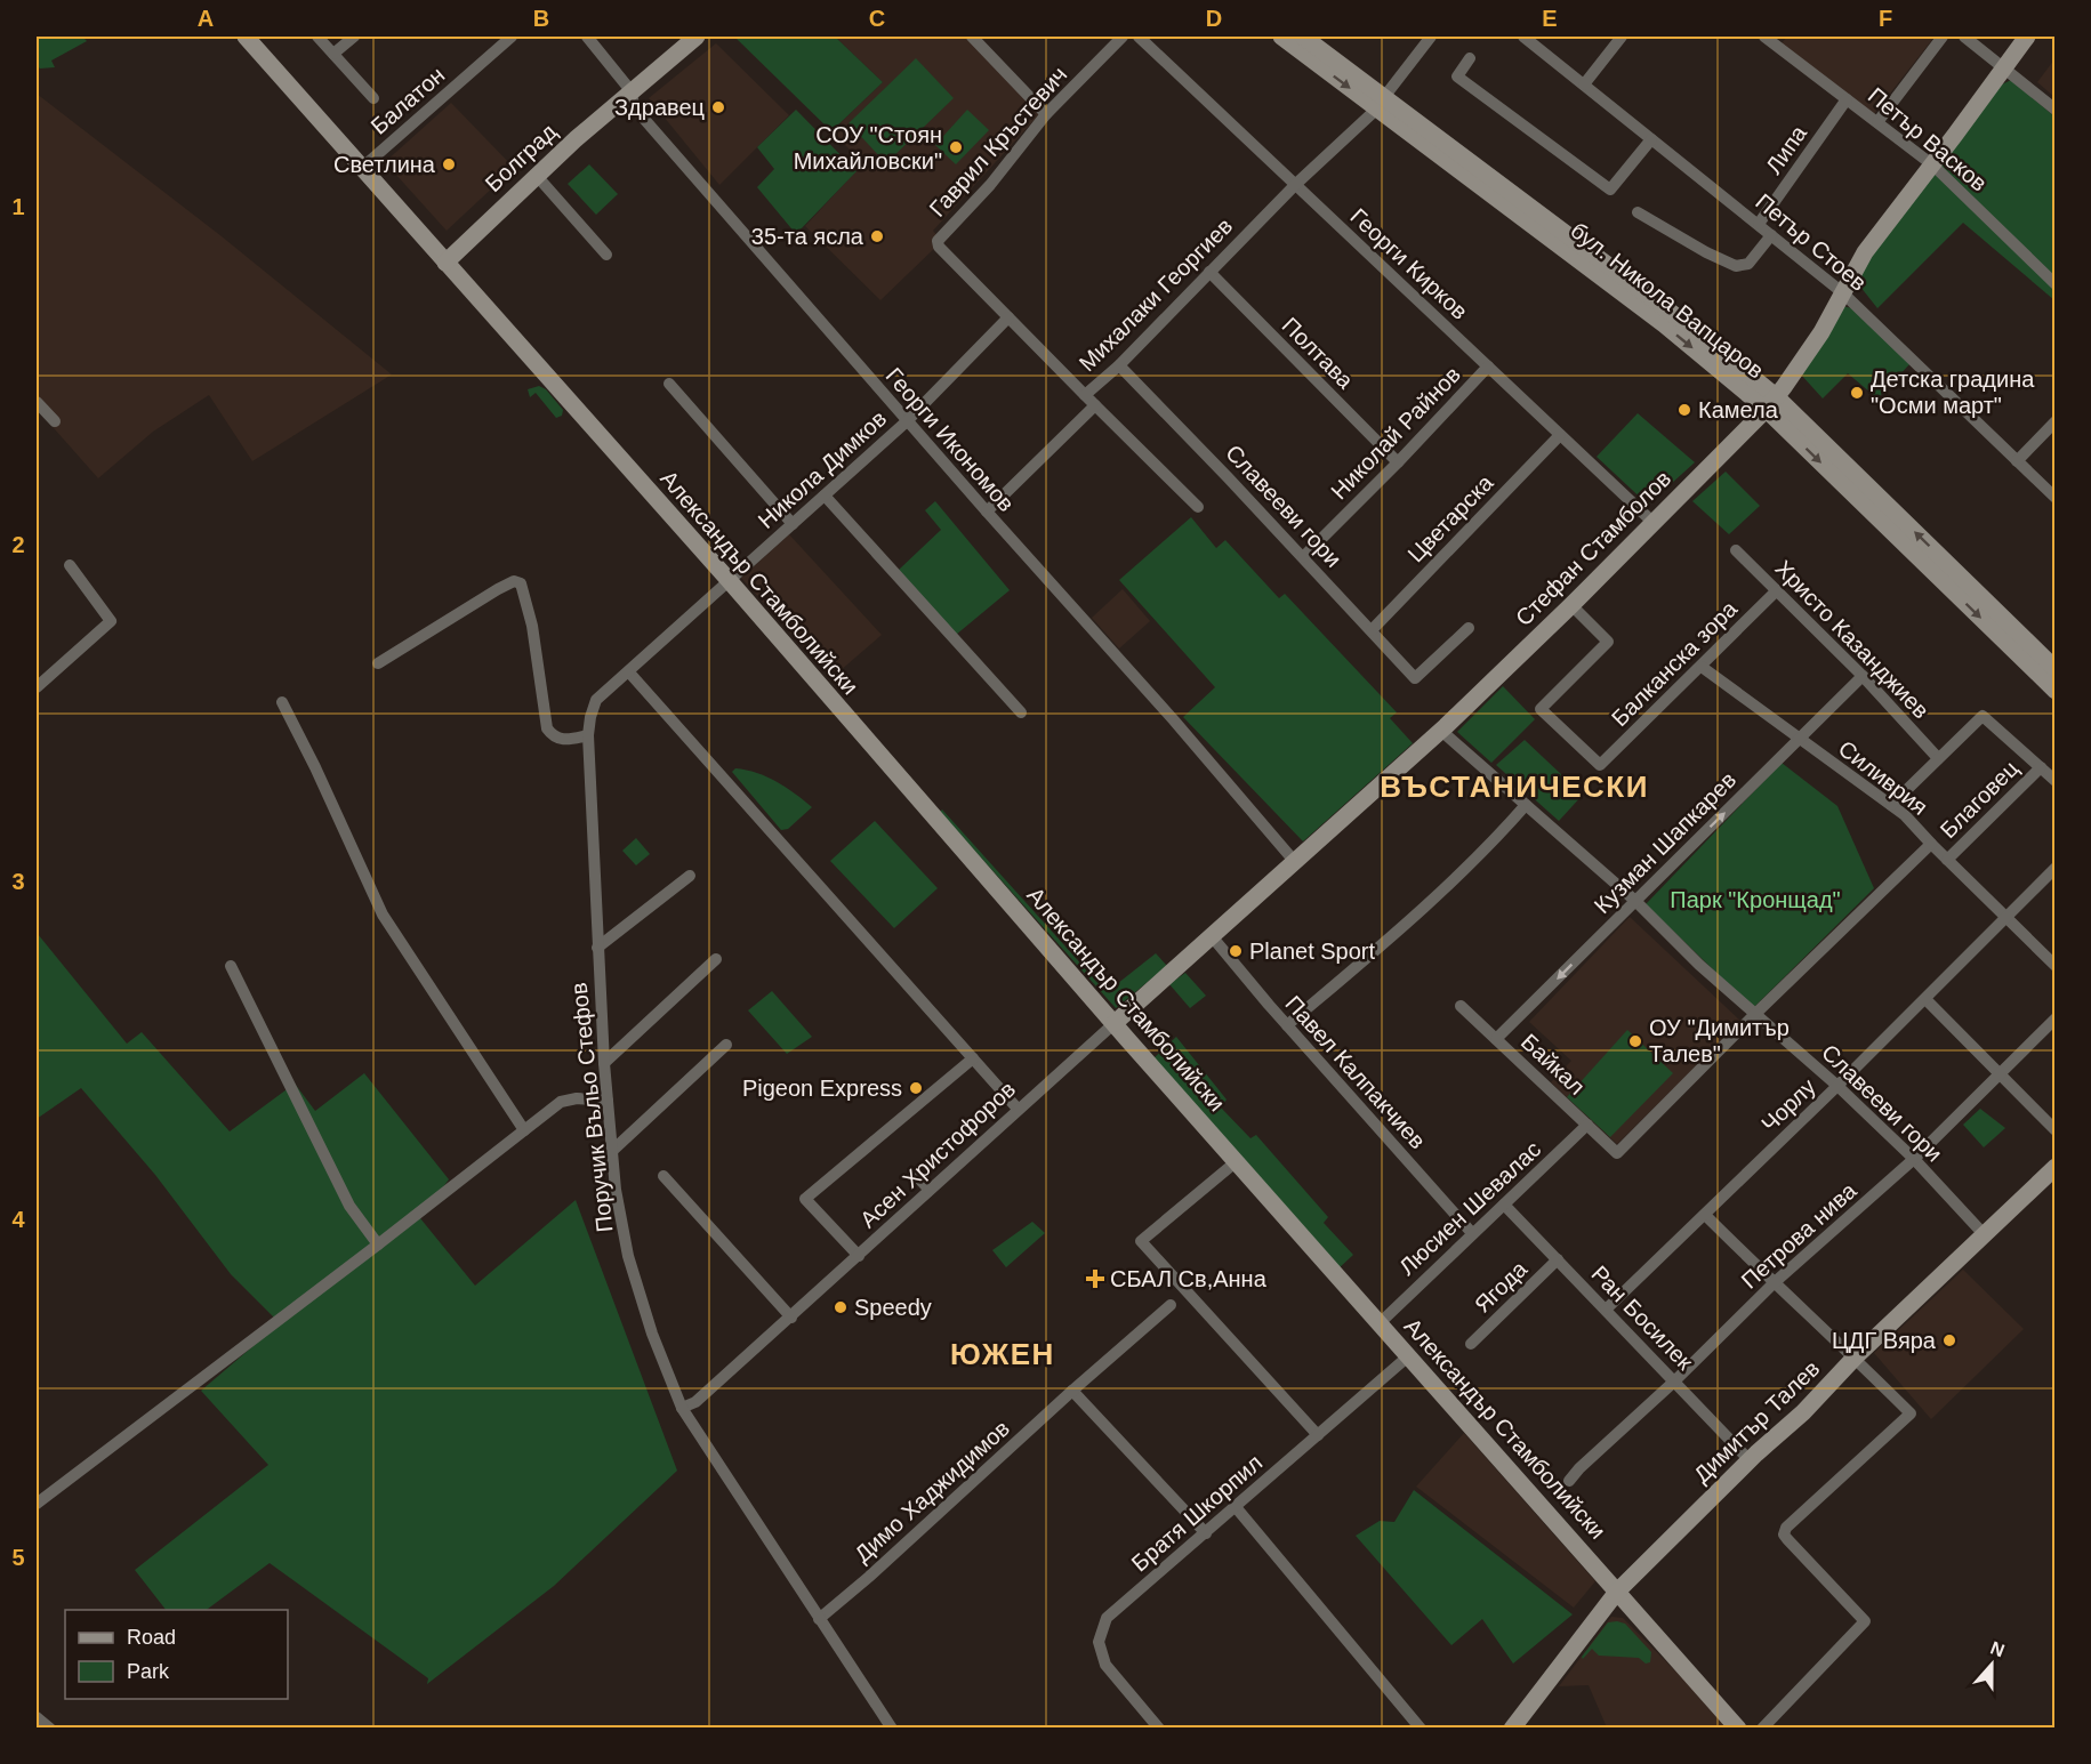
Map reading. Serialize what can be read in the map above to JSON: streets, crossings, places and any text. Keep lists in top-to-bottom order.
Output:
{
  "streets": {
    "street": [
      "Балатон",
      "Петър Васков",
      "Гаврил Кръстевич",
      "Липа",
      "Болград",
      "Петър Стоев",
      "Георги Кирков",
      "Михалаки Георгиев",
      "бул. Никола Вапцаров",
      "Полтава",
      "Николай Райнов",
      "Георги Икономов",
      "Никола Димков",
      "Славееви гори",
      "Цветарска",
      "Стефан Стамболов",
      "Александър Стамболийски",
      "Христо Казанджиев",
      "Балканска зора",
      "Силиврия",
      "Благовец",
      "Кузман Шапкарев",
      "Байкал",
      "Павел Калпакчиев",
      "Чорлу",
      "Поручик Въльо Стефов",
      "Асен Христофоров",
      "Люсиен Шевалас",
      "Петрова нива",
      "Ягода",
      "Ран Босилек",
      "Димитър Талев",
      "Димо Хаджидимов",
      "Братя Шкорпил"
    ]
  },
  "crossings": [
    ["Балатон", "Александър Стамболийски"],
    ["Петър Васков", "Липа"],
    ["Петър Васков", "Стефан Стамболов"],
    ["Гаврил Кръстевич", "Никола Димков"],
    ["Липа", "Петър Стоев"],
    ["Болград", "Георги Икономов"],
    ["Болград", "Александър Стамболийски"],
    ["Петър Стоев", "Стефан Стамболов"],
    ["Георги Кирков", "Михалаки Георгиев"],
    ["Георги Кирков", "Николай Райнов"],
    ["Георги Кирков", "Цветарска"],
    ["Георги Кирков", "Стефан Стамболов"],
    ["Михалаки Георгиев", "бул. Никола Вапцаров"],
    ["Михалаки Георгиев", "Полтава"],
    ["Михалаки Георгиев", "Георги Икономов"],
    ["Михалаки Георгиев", "Славееви гори"],
    ["бул. Никола Вапцаров", "Стефан Стамболов"],
    ["Полтава", "Николай Райнов"],
    ["Николай Райнов", "Славееви гори"],
    ["Георги Икономов", "Никола Димков"],
    ["Георги Икономов", "Стефан Стамболов"],
    ["Никола Димков", "Александър Стамболийски"],
    ["Никола Димков", "Поручик Въльо Стефов"],
    ["Славееви гори", "Цветарска"],
    ["Славееви гори", "Стефан Стамболов"],
    ["Славееви гори", "Кузман Шапкарев"],
    ["Славееви гори", "Байкал"],
    ["Славееви гори", "Чорлу"],
    ["Славееви гори", "Петрова нива"],
    ["Славееви гори", "Димитър Талев"],
    ["Стефан Стамболов", "Александър Стамболийски"],
    ["Стефан Стамболов", "Балканска зора"],
    ["Стефан Стамболов", "Павел Калпакчиев"],
    ["Стефан Стамболов", "Асен Христофоров"],
    ["Александър Стамболийски", "Асен Христофоров"],
    ["Александър Стамболийски", "Люсиен Шевалас"],
    ["Александър Стамболийски", "Димитър Талев"],
    ["Александър Стамболийски", "Братя Шкорпил"],
    ["Христо Казанджиев", "Балканска зора"],
    ["Христо Казанджиев", "Кузман Шапкарев"],
    ["Балканска зора", "Силиврия"],
    ["Силиврия", "Благовец"],
    ["Силиврия", "Кузман Шапкарев"],
    ["Силиврия", "Чорлу"],
    ["Кузман Шапкарев", "Байкал"],
    ["Байкал", "Люсиен Шевалас"],
    ["Павел Калпакчиев", "Люсиен Шевалас"],
    ["Чорлу", "Ран Босилек"],
    ["Поручик Въльо Стефов", "Асен Христофоров"],
    ["Поручик Въльо Стефов", "Димо Хаджидимов"],
    ["Люсиен Шевалас", "Ран Босилек"],
    ["Петрова нива", "Ран Босилек"],
    ["Ягода", "Ран Босилек"],
    ["Ран Босилек", "Димитър Талев"]
  ],
  "districts": ["ВЪСТАНИЧЕСКИ", "ЮЖЕН"],
  "parks": ["Парк \"Кронщад\""],
  "places": {
    "other": [
      "Здравец",
      "СОУ \"Стоян Михайловски\"",
      "Светлина",
      "35-та ясла",
      "Детска градина \"Осми март\"",
      "Камела",
      "Planet Sport",
      "ОУ \"Димитър Талев\"",
      "Pigeon Express",
      "Speedy",
      "ЦДГ Вяра"
    ],
    "health": ["СБАЛ Св,Анна"]
  },
  "legend": ["Road", "Park"],
  "north": "top",
  "grid": {
    "columns": [
      "A",
      "B",
      "C",
      "D",
      "E",
      "F"
    ],
    "rows": [
      "1",
      "2",
      "3",
      "4",
      "5"
    ]
  }
}
